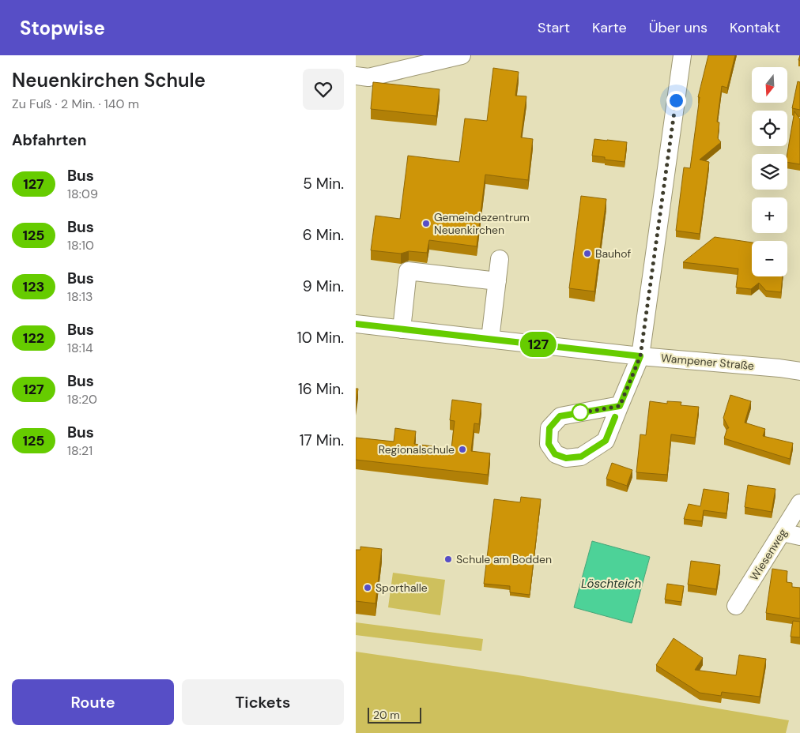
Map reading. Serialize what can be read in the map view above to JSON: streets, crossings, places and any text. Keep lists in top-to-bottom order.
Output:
{
  "streets": {
    "street": ["Wampener Straße", "Wiesenweg"]
  },
  "water": ["Löschteich"],
  "places": [
    "Gemeindezentrum Neuenkirchen",
    "Bauhof",
    "Regionalschule",
    "Schule am Bodden",
    "Sporthalle"
  ],
  "lines": ["bus line 127"],
  "scale_bar": "20 m",
  "north": "bottom",
  "page": {
    "header": "Stopwise",
    "nav": [
      "Start",
      "Karte",
      "Über uns",
      "Kontakt"
    ],
    "heading": [
      ["Neuenkirchen Schule", "Zu Fuß · 2 Min. · 140 m"],
      "Abfahrten"
    ],
    "on_map": "127",
    "map_buttons": ["+", "−"],
    "list": [
      {
        "mark": "127",
        "name": "Bus",
        "note": "18:09",
        "value": "5 Min."
      },
      {
        "mark": "125",
        "name": "Bus",
        "note": "18:10",
        "value": "6 Min."
      },
      {
        "mark": "123",
        "name": "Bus",
        "note": "18:13",
        "value": "9 Min."
      },
      {
        "mark": "122",
        "name": "Bus",
        "note": "18:14",
        "value": "10 Min."
      },
      {
        "mark": "127",
        "name": "Bus",
        "note": "18:20",
        "value": "16 Min."
      },
      {
        "mark": "125",
        "name": "Bus",
        "note": "18:21",
        "value": "17 Min."
      }
    ],
    "buttons": ["Route", "Tickets"],
    "scale": "20 m"
  }
}
